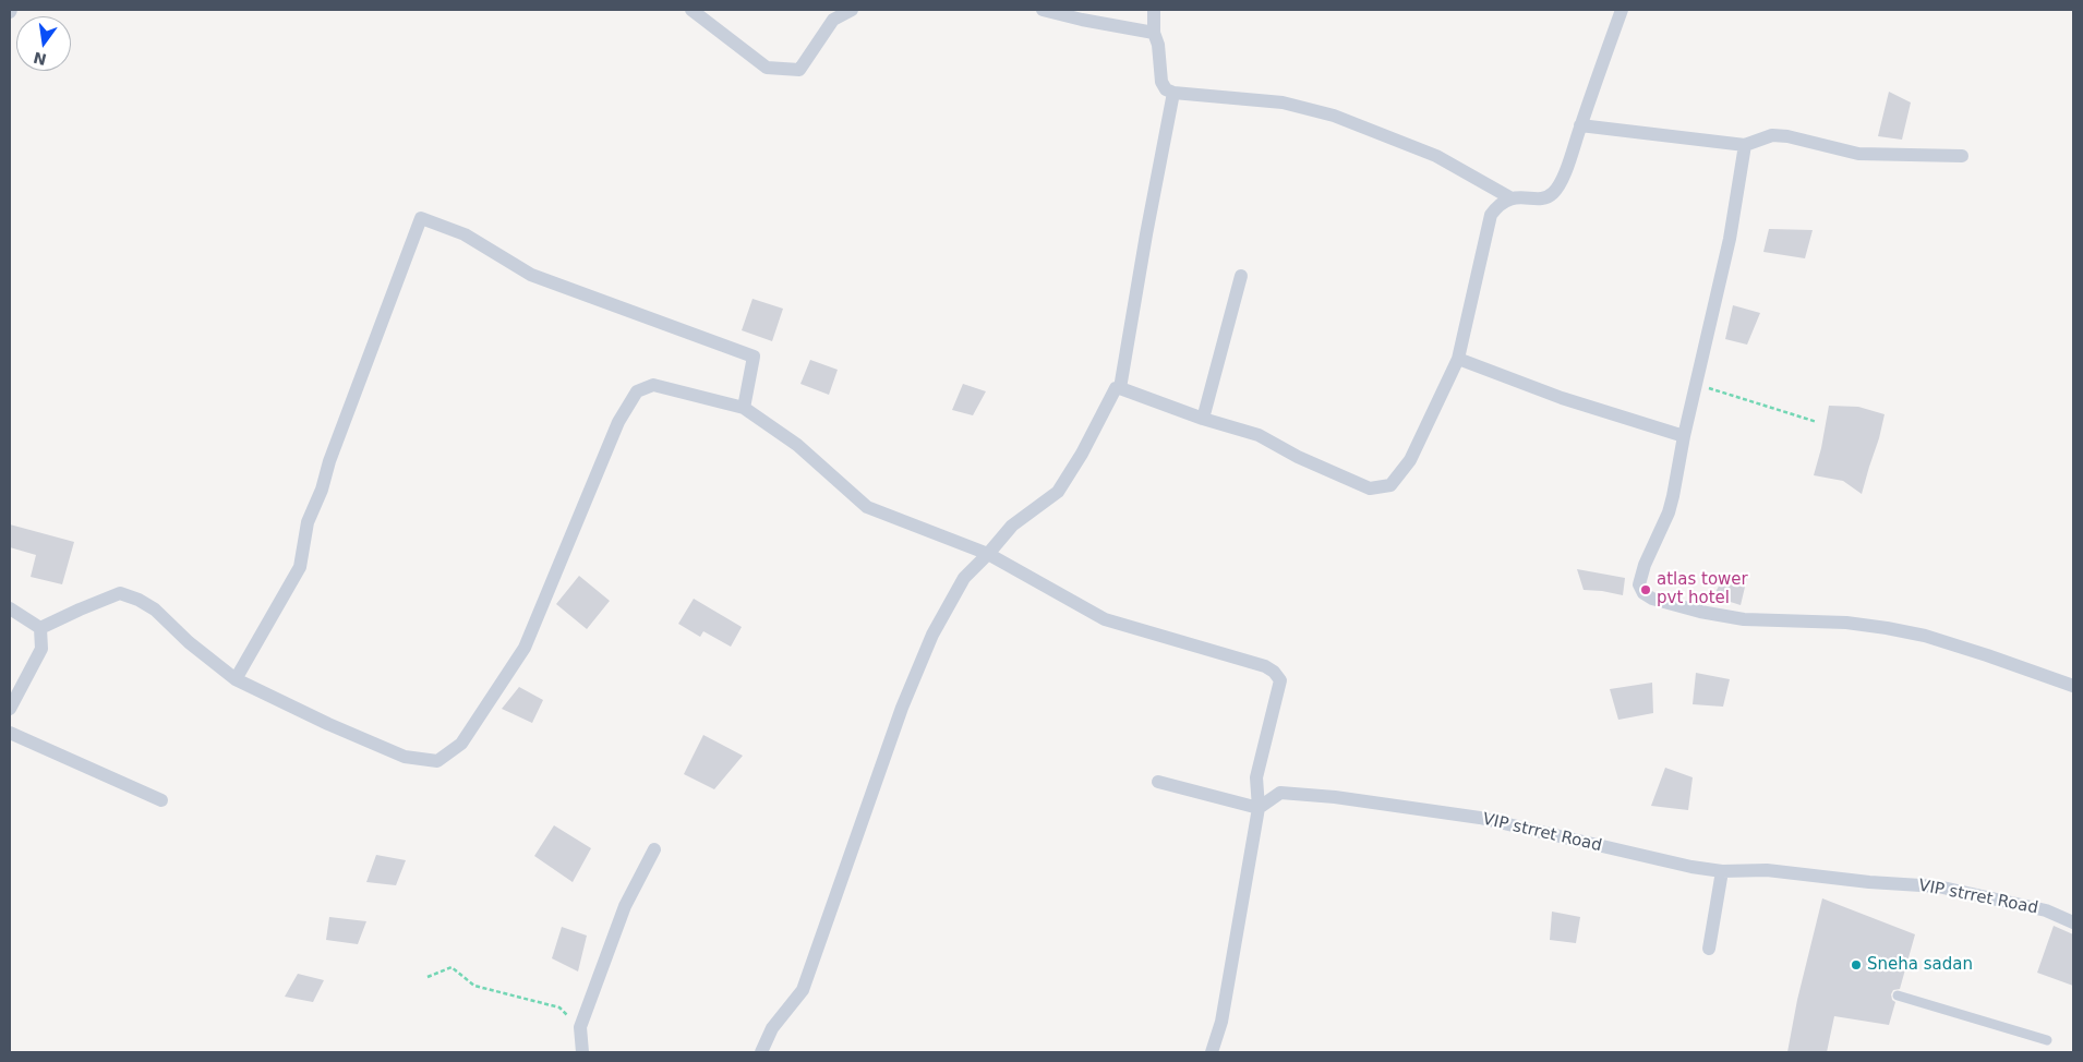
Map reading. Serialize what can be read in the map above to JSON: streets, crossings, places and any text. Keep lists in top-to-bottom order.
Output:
{
  "streets": {
    "street": ["VIP strret Road"]
  },
  "places": ["atlas tower pvt hotel", "Sneha sadan"],
  "north": "bottom"
}
